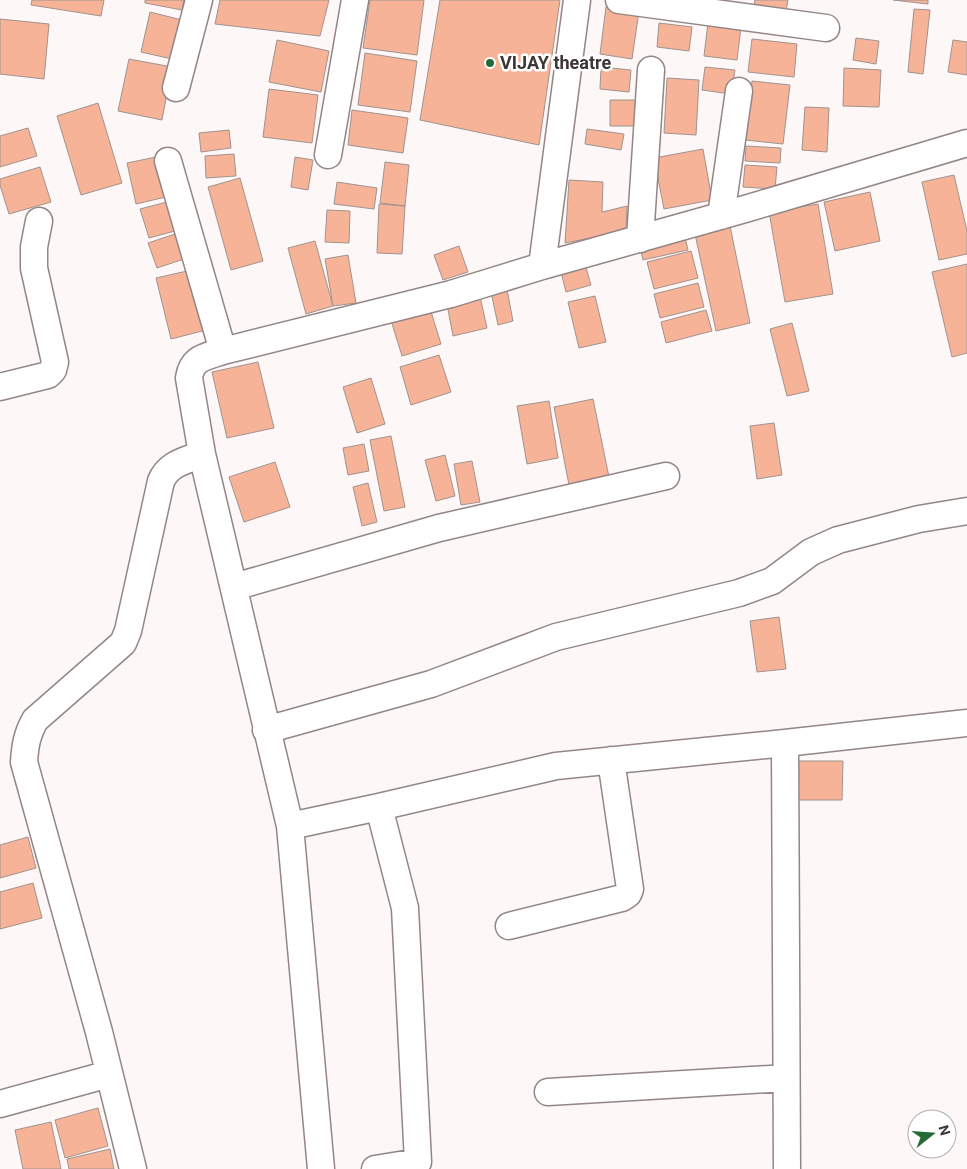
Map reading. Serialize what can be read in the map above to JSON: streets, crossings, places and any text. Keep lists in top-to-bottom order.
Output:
{
  "places": ["VIJAY theatre"],
  "north": "right"
}
